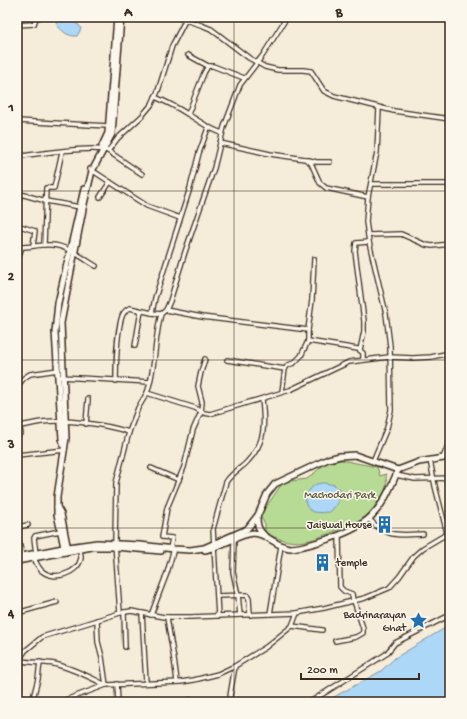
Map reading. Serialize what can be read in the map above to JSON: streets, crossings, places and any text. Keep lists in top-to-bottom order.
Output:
{
  "parks": ["Machodari Park"],
  "places": {
    "building": ["Jaiswal House", "temple"],
    "place": ["Badrinarayan Ghat"]
  },
  "scale_bar": "200 m",
  "grid": {
    "columns": ["A", "B"],
    "rows": [
      "1",
      "2",
      "3",
      "4"
    ]
  }
}
